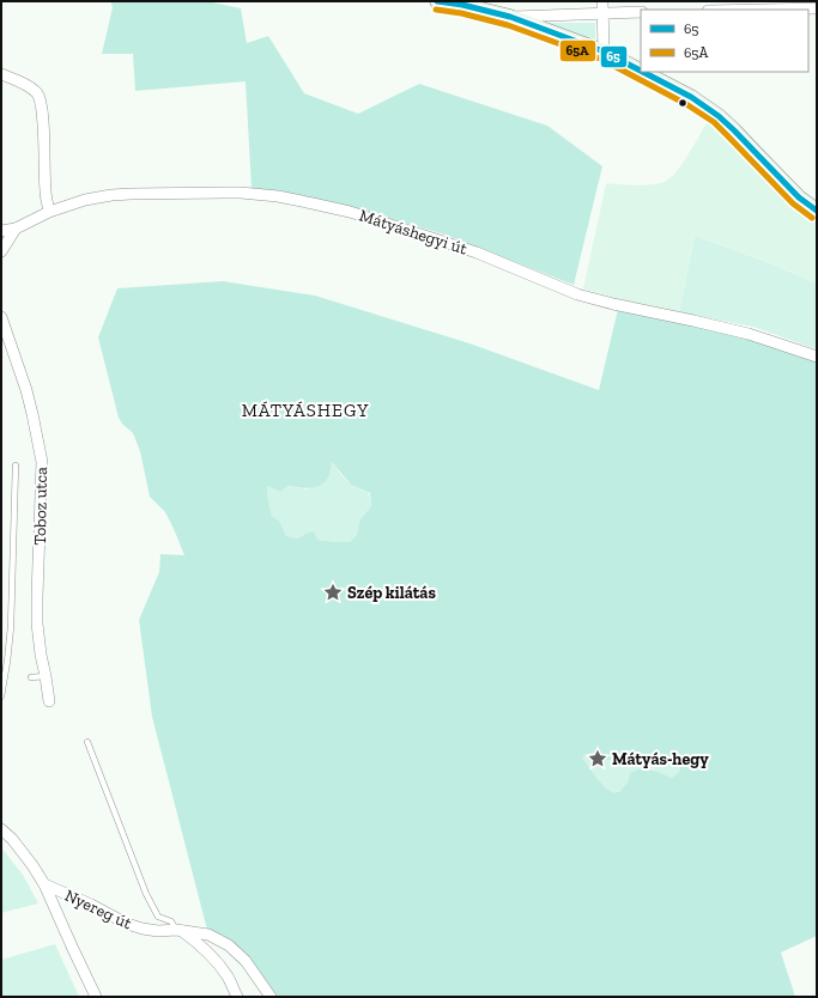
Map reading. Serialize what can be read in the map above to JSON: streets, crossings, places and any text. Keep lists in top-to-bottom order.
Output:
{
  "streets": {
    "street": ["Mátyáshegyi út", "Toboz utca", "Nyereg út"]
  },
  "districts": ["MÁTYÁSHEGY"],
  "places": {
    "place": ["Szép kilátás", "Mátyás-hegy"]
  },
  "lines": ["transit line 65", "transit line 65A"],
  "legend": ["65", "65A"]
}
